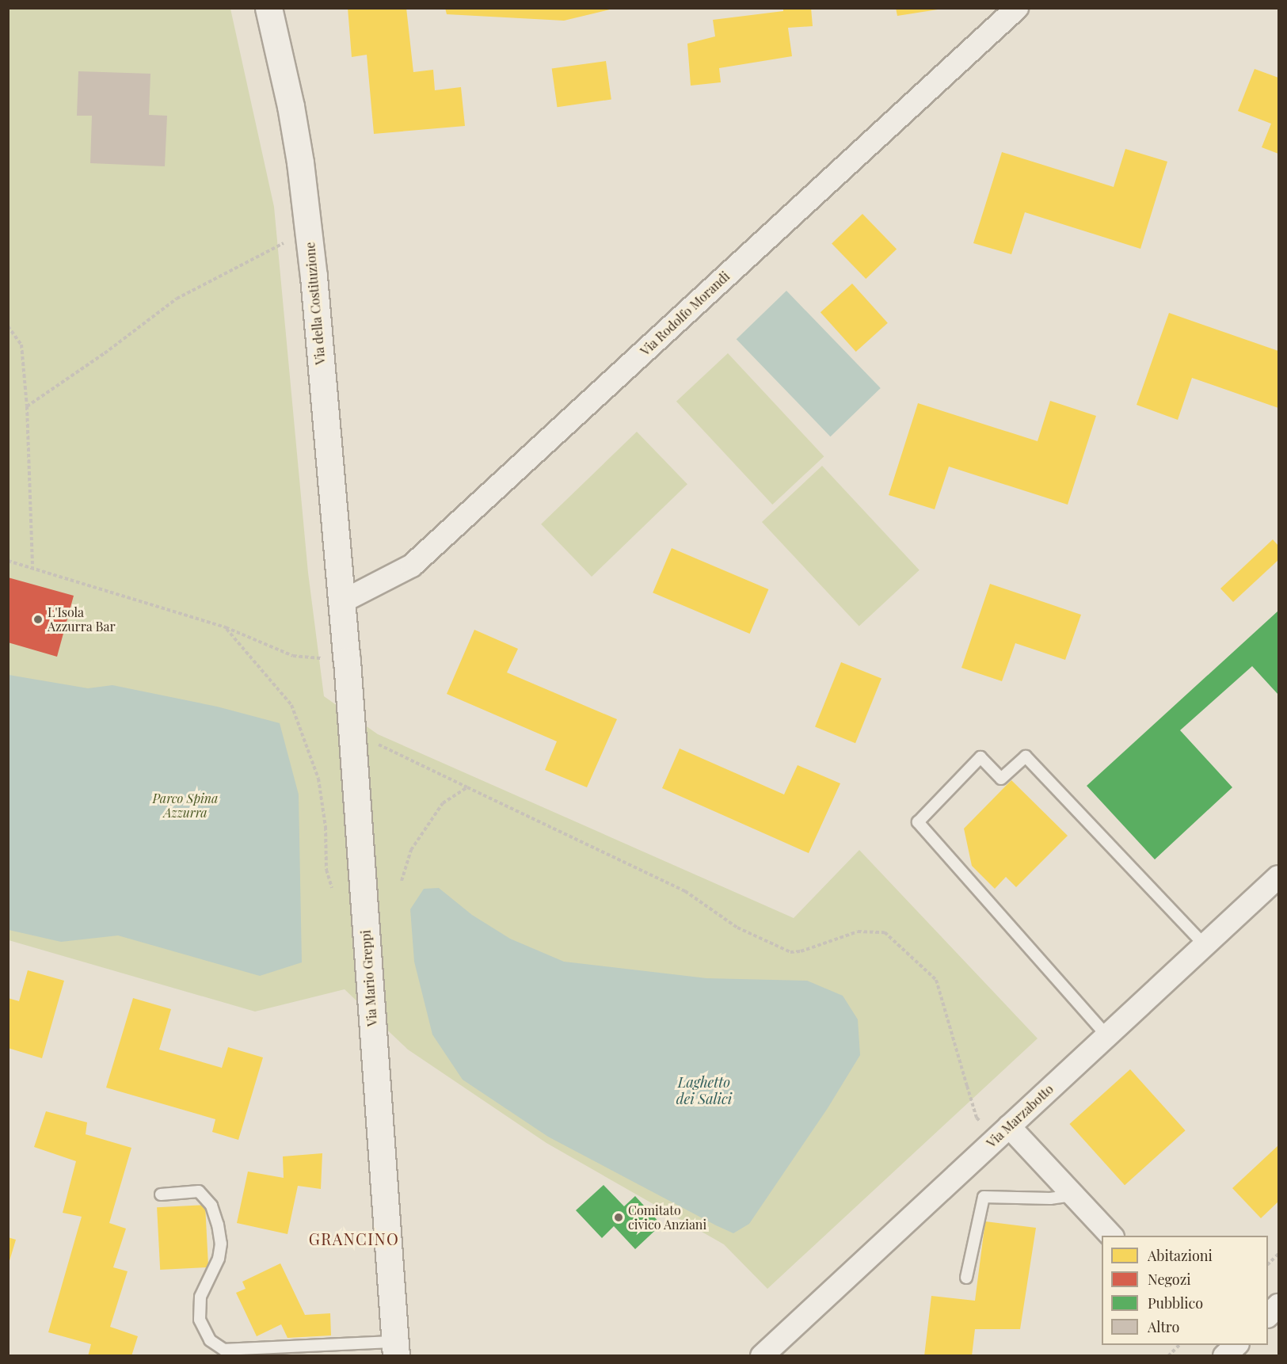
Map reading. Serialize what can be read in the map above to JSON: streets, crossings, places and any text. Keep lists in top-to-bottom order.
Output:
{
  "streets": {
    "main road": ["Via della Costituzione", "Via Mario Greppi"],
    "street": ["Via Rodolfo Morandi", "Via Marzabotto"]
  },
  "crossings": [
    ["Via della Costituzione", "Via Rodolfo Morandi"],
    ["Via della Costituzione", "Via Mario Greppi"],
    ["Via Rodolfo Morandi", "Via Mario Greppi"]
  ],
  "districts": ["GRANCINO"],
  "water": ["Laghetto dei Salici"],
  "parks": ["Parco Spina Azzurra"],
  "places": ["L'Isola Azzurra Bar", "Comitato civico Anziani"],
  "legend": [
    "Abitazioni",
    "Negozi",
    "Pubblico",
    "Altro"
  ]
}
